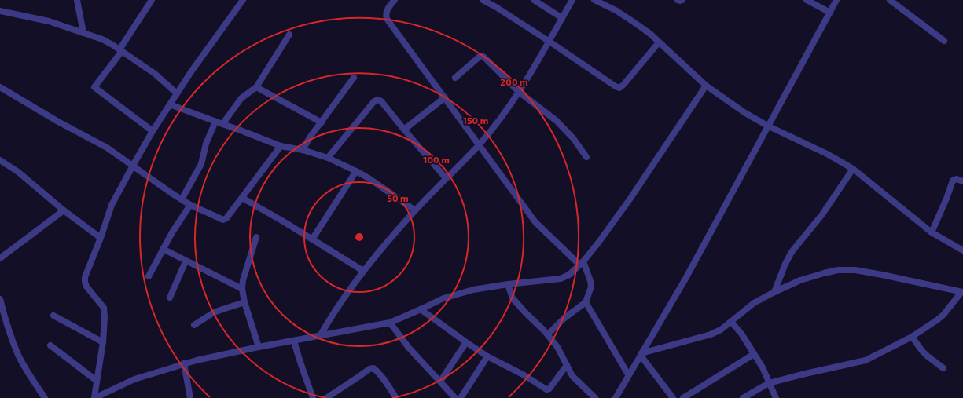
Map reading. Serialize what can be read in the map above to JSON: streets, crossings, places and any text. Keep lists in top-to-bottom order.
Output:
{
  "rings": [
    "200 m",
    "150 m",
    "100 m",
    "50 m"
  ]
}
